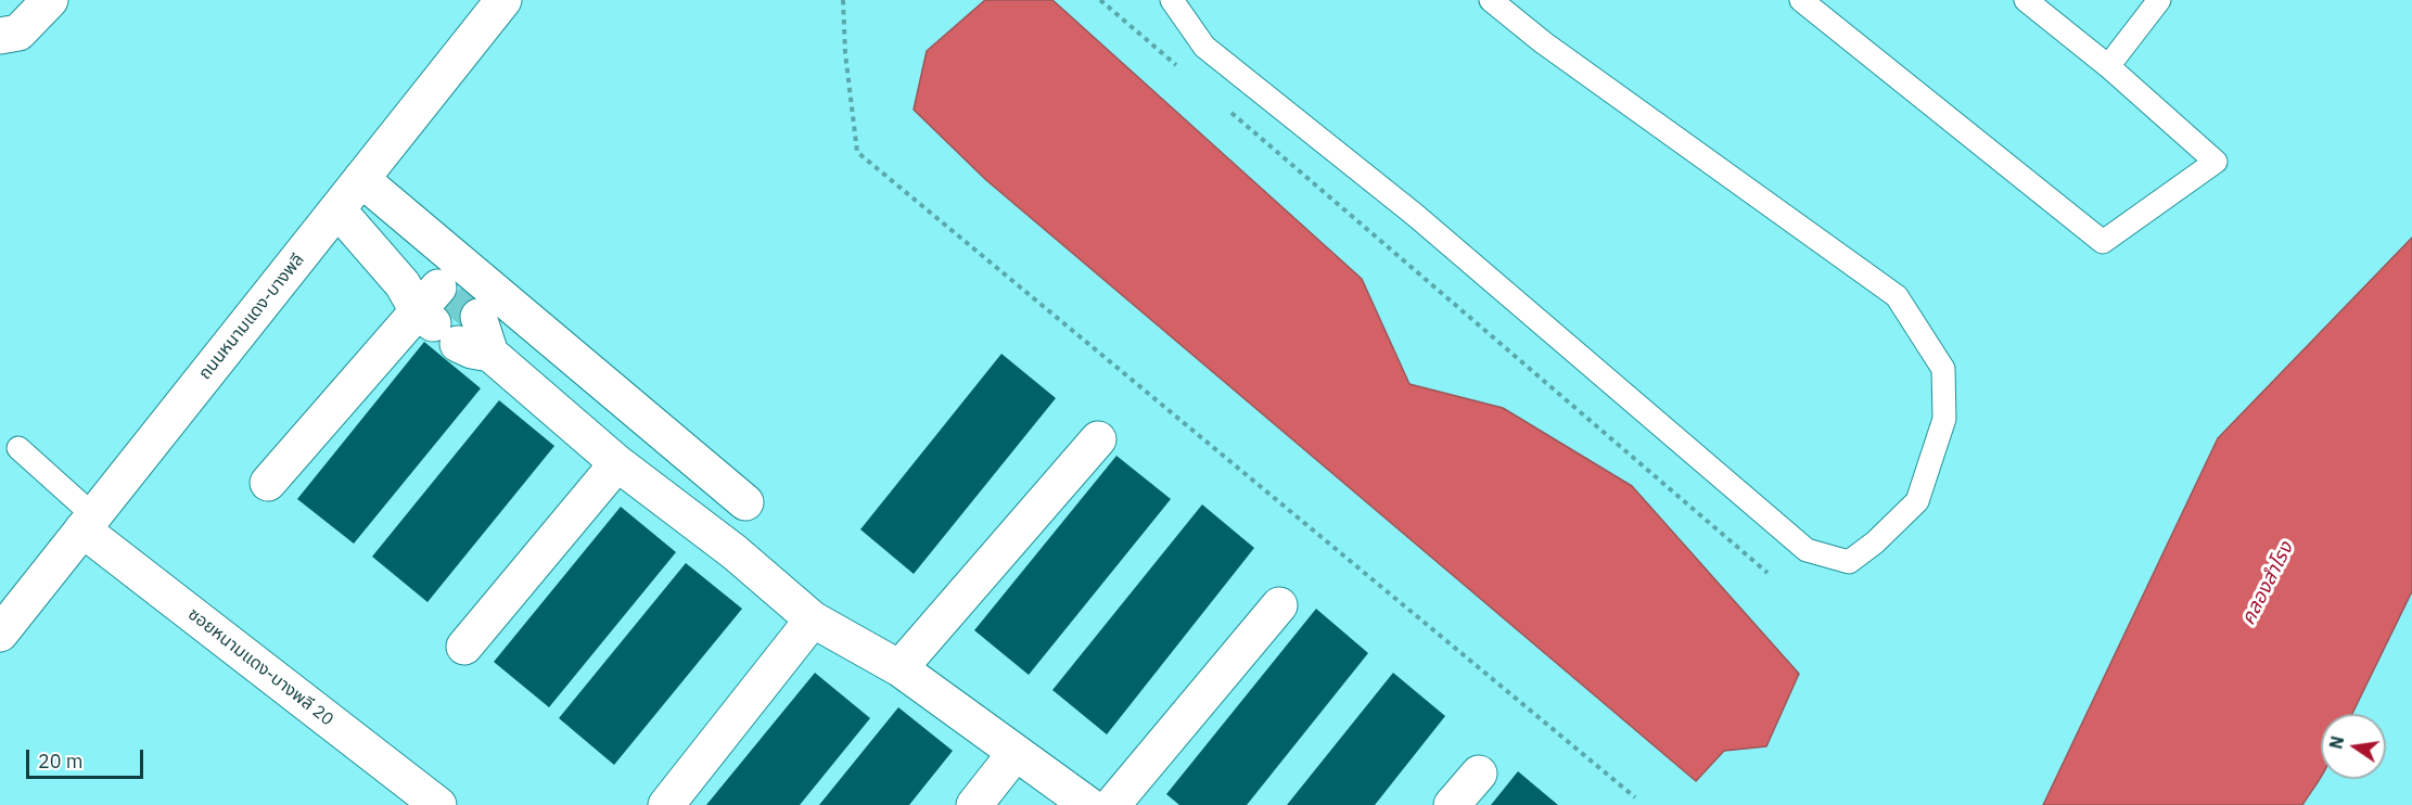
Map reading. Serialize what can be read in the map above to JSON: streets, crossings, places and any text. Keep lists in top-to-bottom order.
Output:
{
  "streets": {
    "street": ["ถนนหนามแดง-บางพลี", "ซอยหนามแดง-บางพลี 20"]
  },
  "crossings": [
    ["ถนนหนามแดง-บางพลี", "ซอยหนามแดง-บางพลี 20"]
  ],
  "water": ["คลองสำโรง"],
  "scale_bar": "20 m",
  "north": "left"
}
